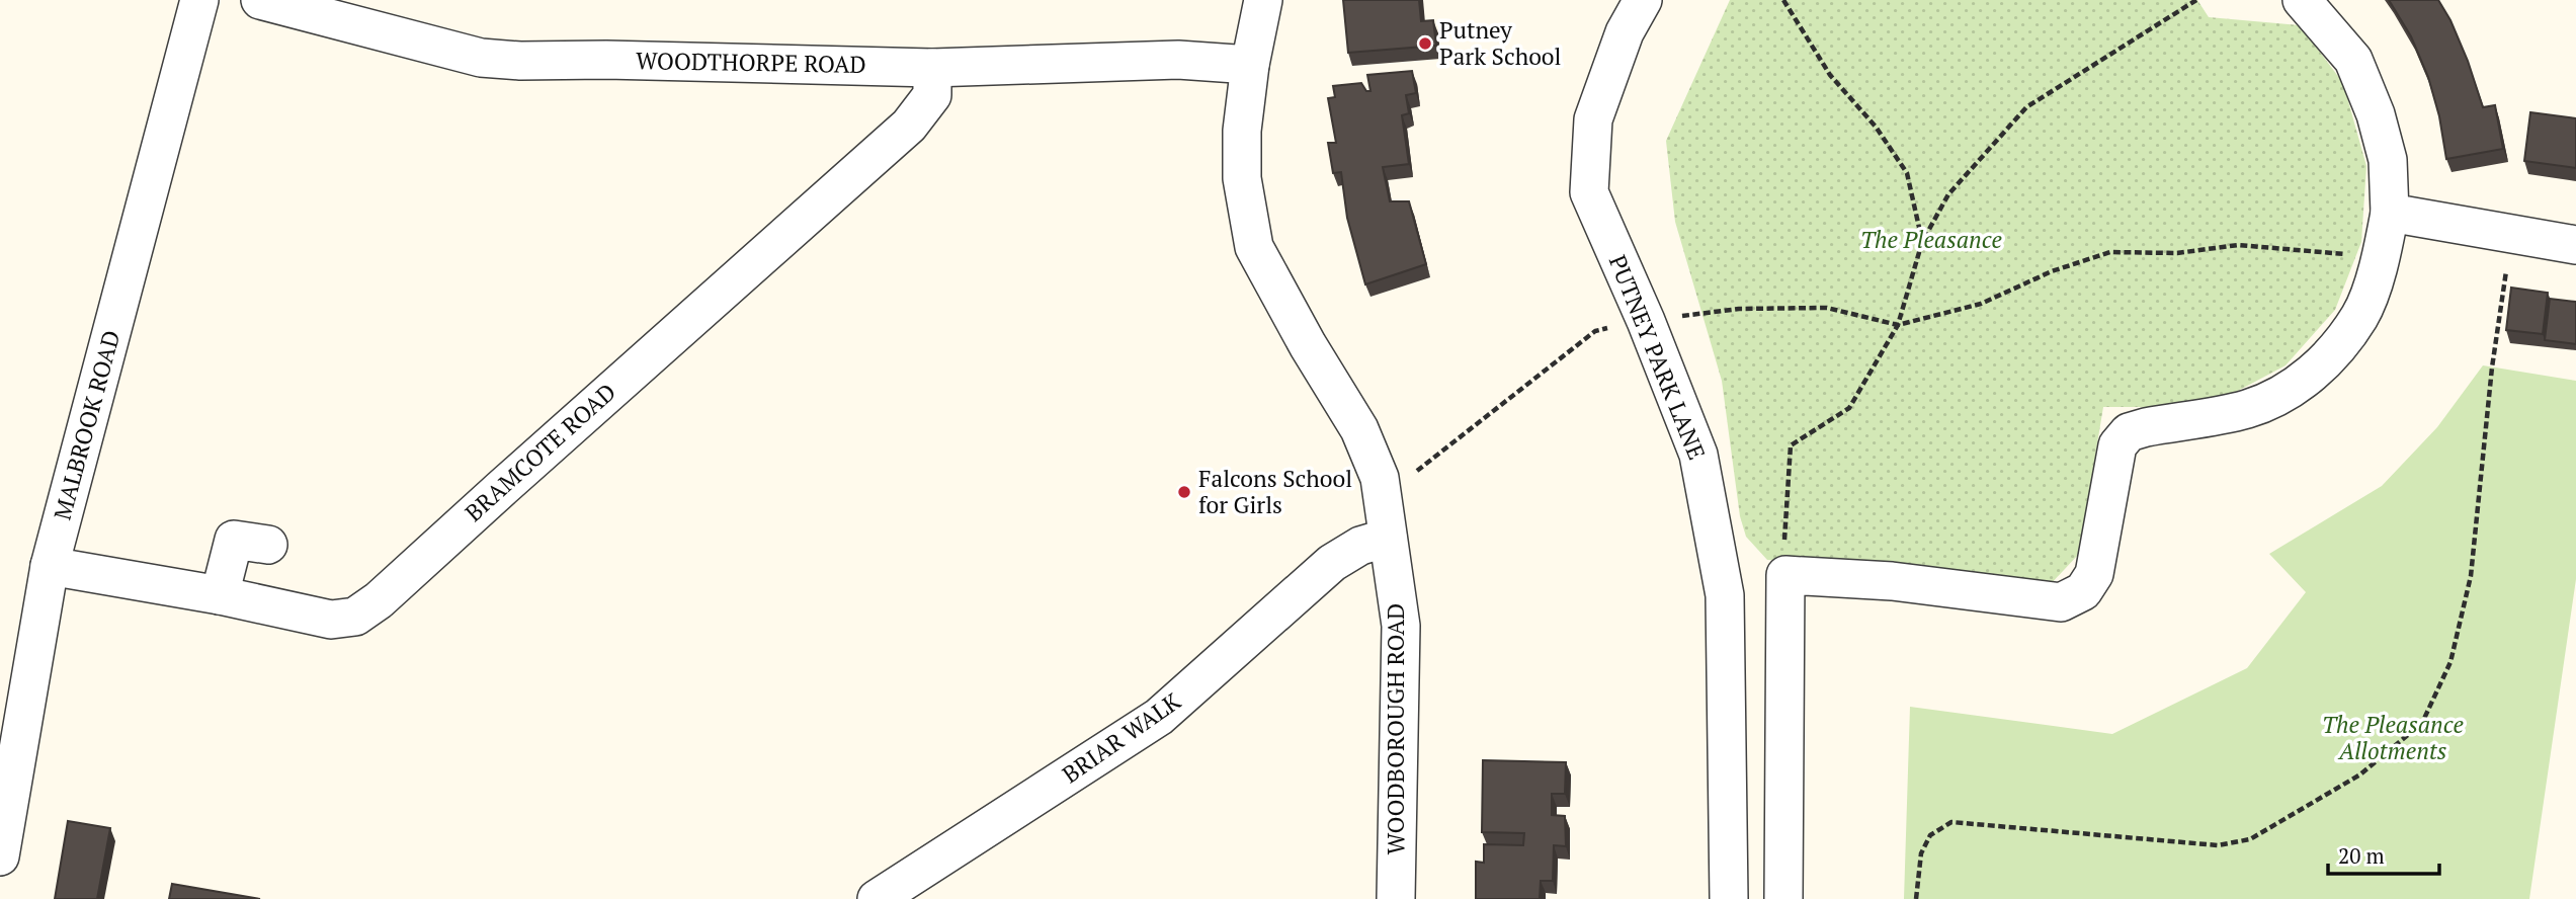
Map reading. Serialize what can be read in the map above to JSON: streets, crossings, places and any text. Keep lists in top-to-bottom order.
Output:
{
  "streets": {
    "street": [
      "WOODTHORPE ROAD",
      "PUTNEY PARK LANE",
      "MALBROOK ROAD",
      "BRAMCOTE ROAD",
      "WOODBOROUGH ROAD",
      "BRIAR WALK"
    ]
  },
  "crossings": [
    ["WOODTHORPE ROAD", "BRAMCOTE ROAD"],
    ["WOODTHORPE ROAD", "WOODBOROUGH ROAD"],
    ["MALBROOK ROAD", "BRAMCOTE ROAD"],
    ["WOODBOROUGH ROAD", "BRIAR WALK"]
  ],
  "parks": ["The Pleasance", "The Pleasance Allotments"],
  "places": ["Putney Park School", "Falcons School for Girls"],
  "scale_bar": "20 m"
}
